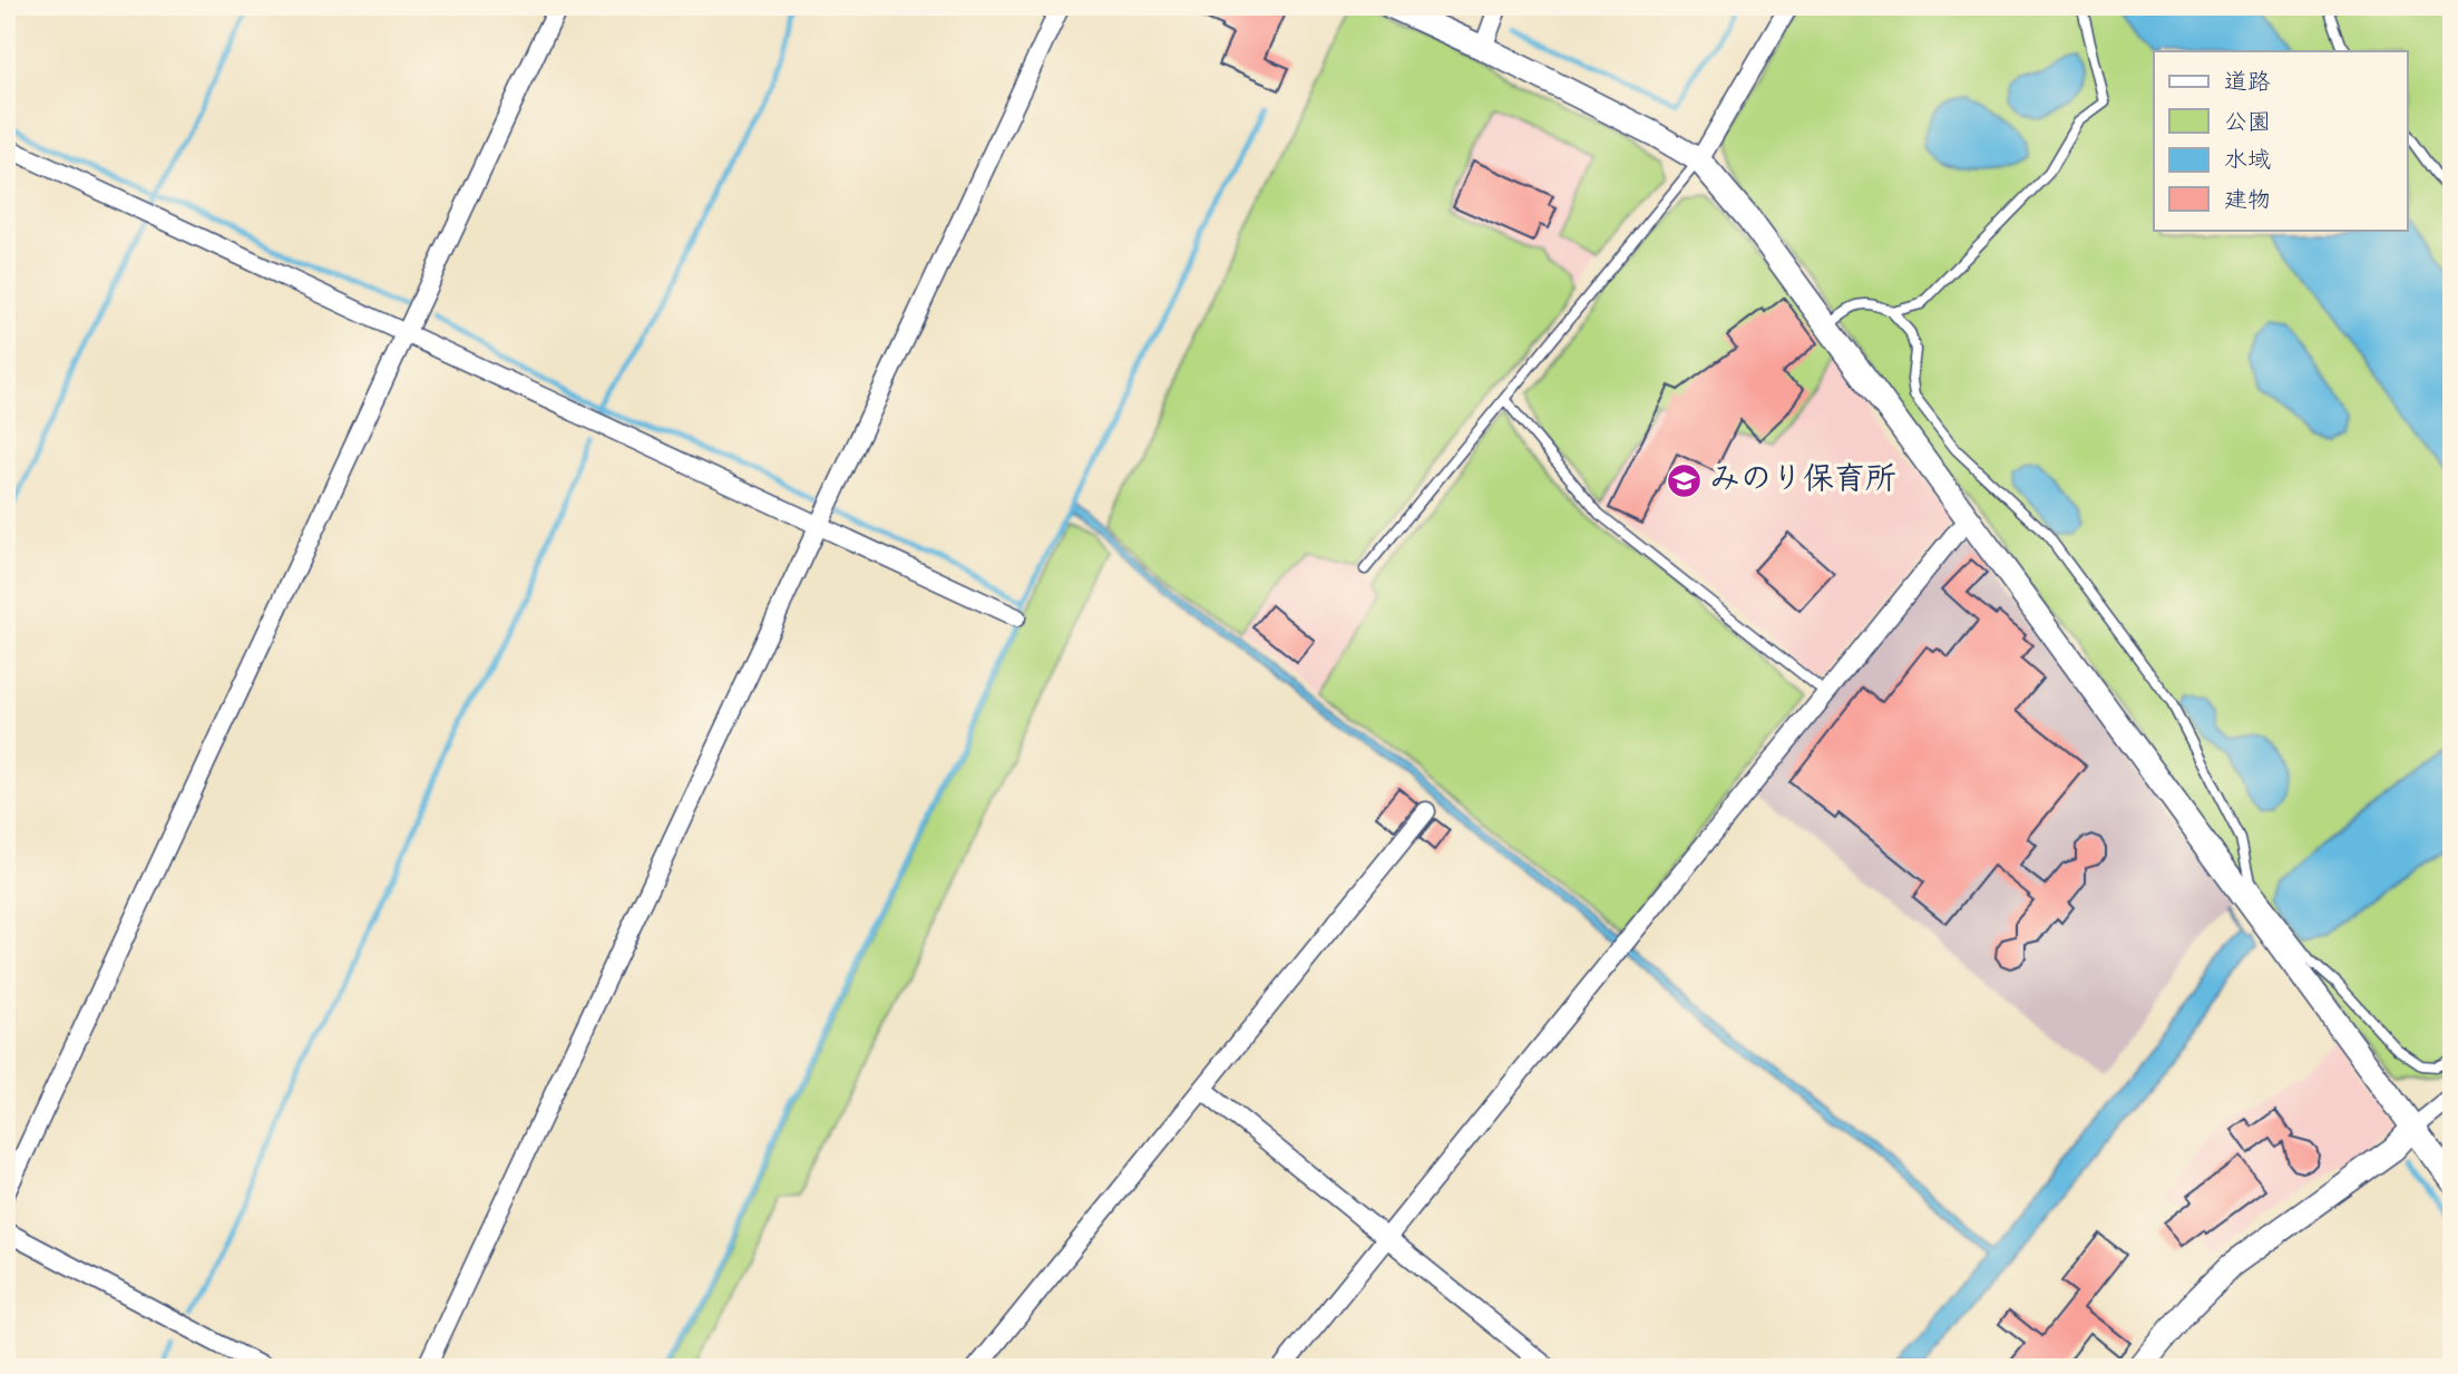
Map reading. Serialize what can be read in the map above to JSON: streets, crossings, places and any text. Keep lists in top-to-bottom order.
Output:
{
  "places": {
    "school or university": ["みのり保育所"]
  },
  "legend": [
    "道路",
    "公園",
    "水域",
    "建物"
  ]
}
